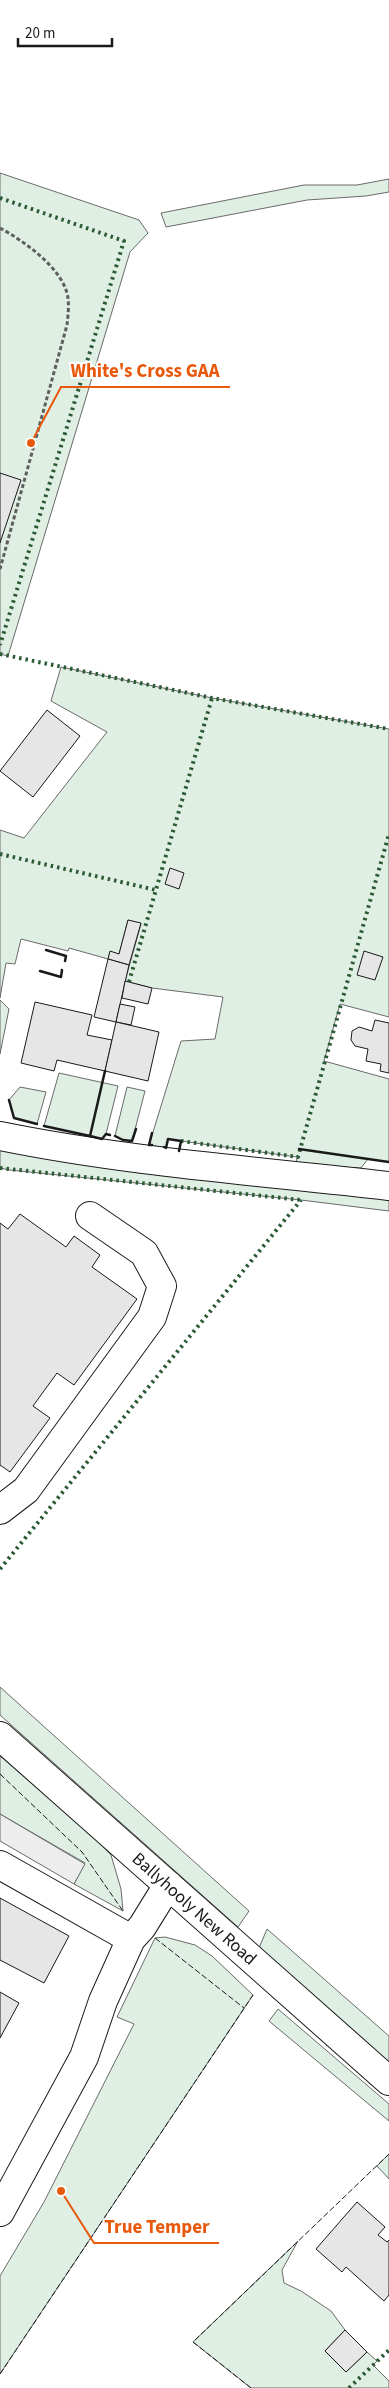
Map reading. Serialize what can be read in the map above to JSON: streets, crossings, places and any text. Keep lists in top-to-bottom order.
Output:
{
  "streets": {
    "main road": ["Ballyhooly New Road"]
  },
  "places": ["White's Cross GAA", "True Temper"],
  "scale_bar": "20 m"
}
